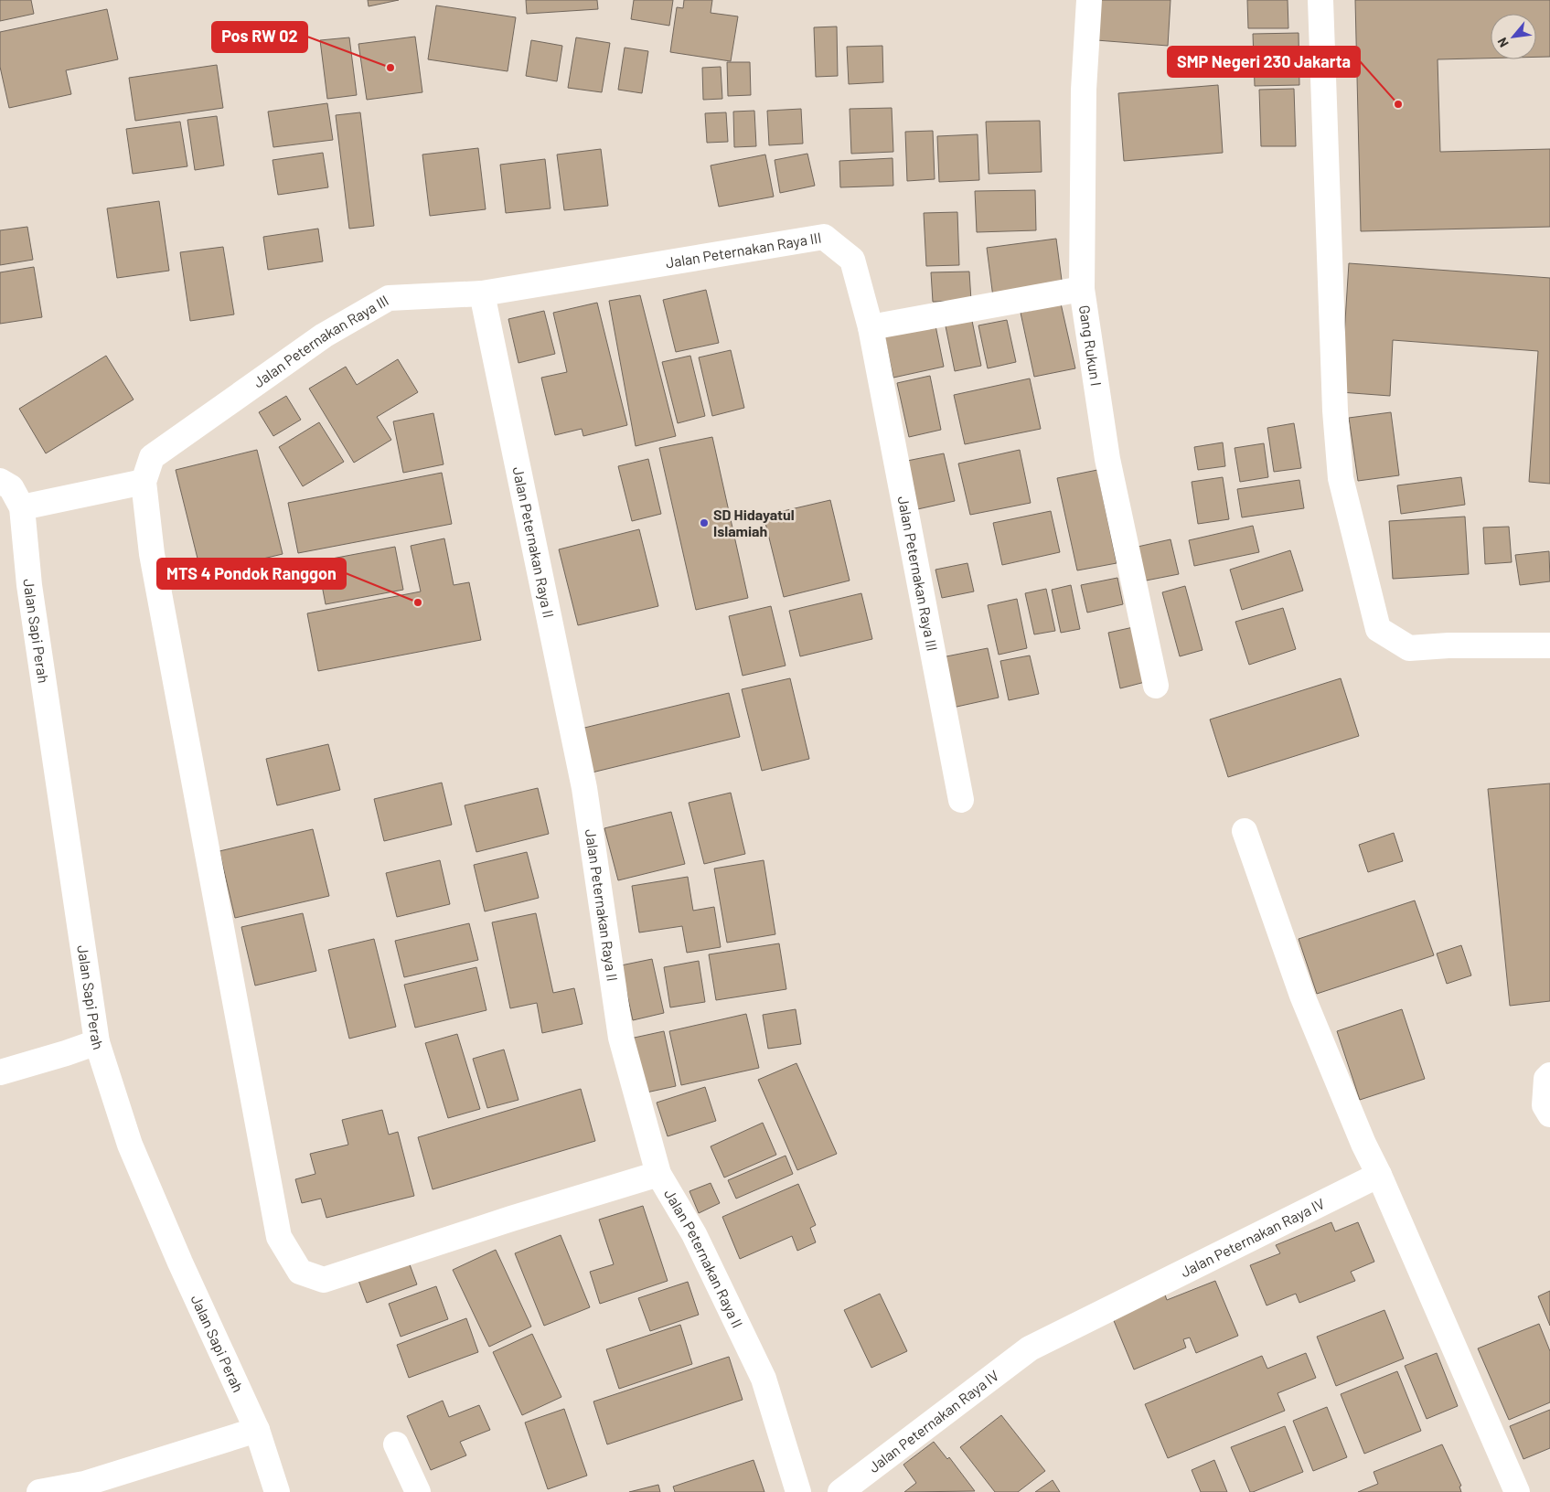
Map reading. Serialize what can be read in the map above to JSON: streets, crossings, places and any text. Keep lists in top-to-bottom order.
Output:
{
  "streets": {
    "street": [
      "Jalan Peternakan Raya III",
      "Gang Rukun I",
      "Jalan Peternakan Raya II",
      "Jalan Sapi Perah",
      "Jalan Peternakan Raya IV"
    ]
  },
  "crossings": [
    ["Jalan Peternakan Raya III", "Jalan Peternakan Raya II"]
  ],
  "places": [
    "Pos RW 02",
    "SMP Negeri 230 Jakarta",
    "SD Hidayatul Islamiah",
    "MTS 4 Pondok Ranggon"
  ],
  "north": "bottom left"
}
